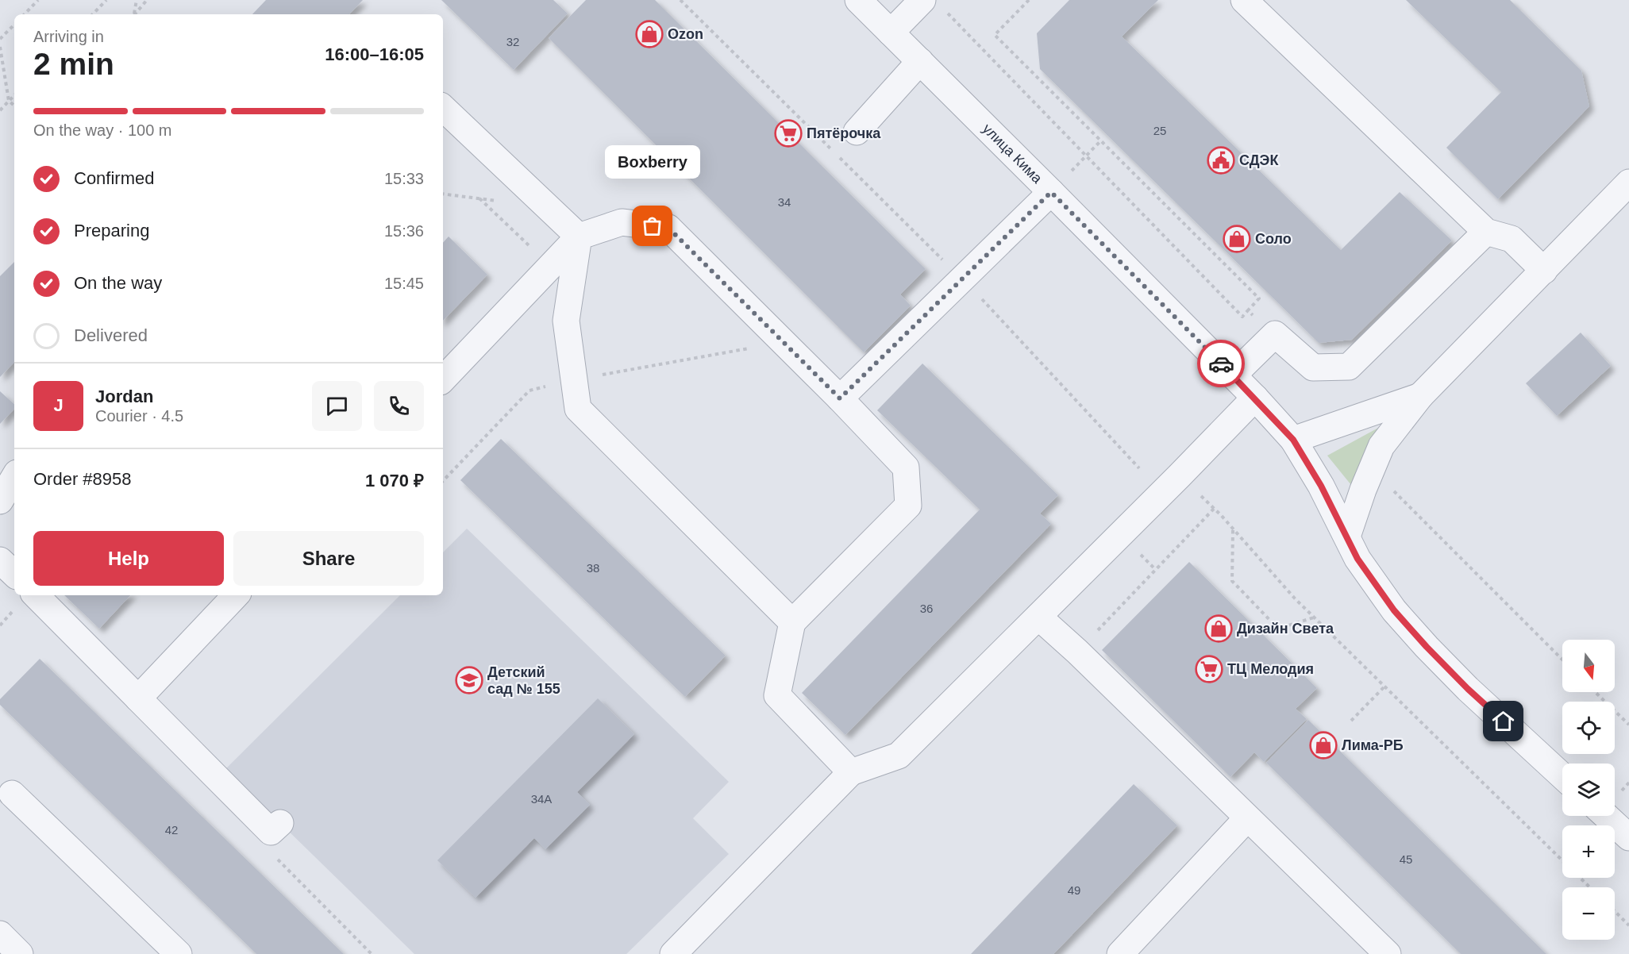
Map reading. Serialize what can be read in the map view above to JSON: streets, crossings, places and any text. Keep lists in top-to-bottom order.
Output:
{
  "streets": {
    "street": ["улица Кима"]
  },
  "places": {
    "shop": [
      "Ozon",
      "Соло",
      "Дизайн Света",
      "Лима-РБ"
    ],
    "supermarket": ["Пятёрочка", "ТЦ Мелодия"],
    "public building": ["СДЭК"],
    "other": ["Boxberry"],
    "school or university": ["Детский сад № 155"]
  },
  "house_numbers": [
    "32",
    "25",
    "34",
    "38",
    "36",
    "34А",
    "42",
    "45",
    "49"
  ],
  "north": "bottom",
  "page": {
    "heading": ["2 min", "Arriving in", "16:00–16:05"],
    "panel": [
      "Jordan",
      "Courier · 4.5",
      "Order #8958",
      "1 070 ₽"
    ],
    "bar": "On the way · 100 m",
    "bubble": "Boxberry",
    "list": [
      ["Confirmed", "15:33"],
      ["Preparing", "15:36"],
      ["On the way", "15:45"],
      "Delivered"
    ],
    "round": "J",
    "buttons": ["Help", "Share"],
    "map_buttons": ["+", "−"]
  }
}
